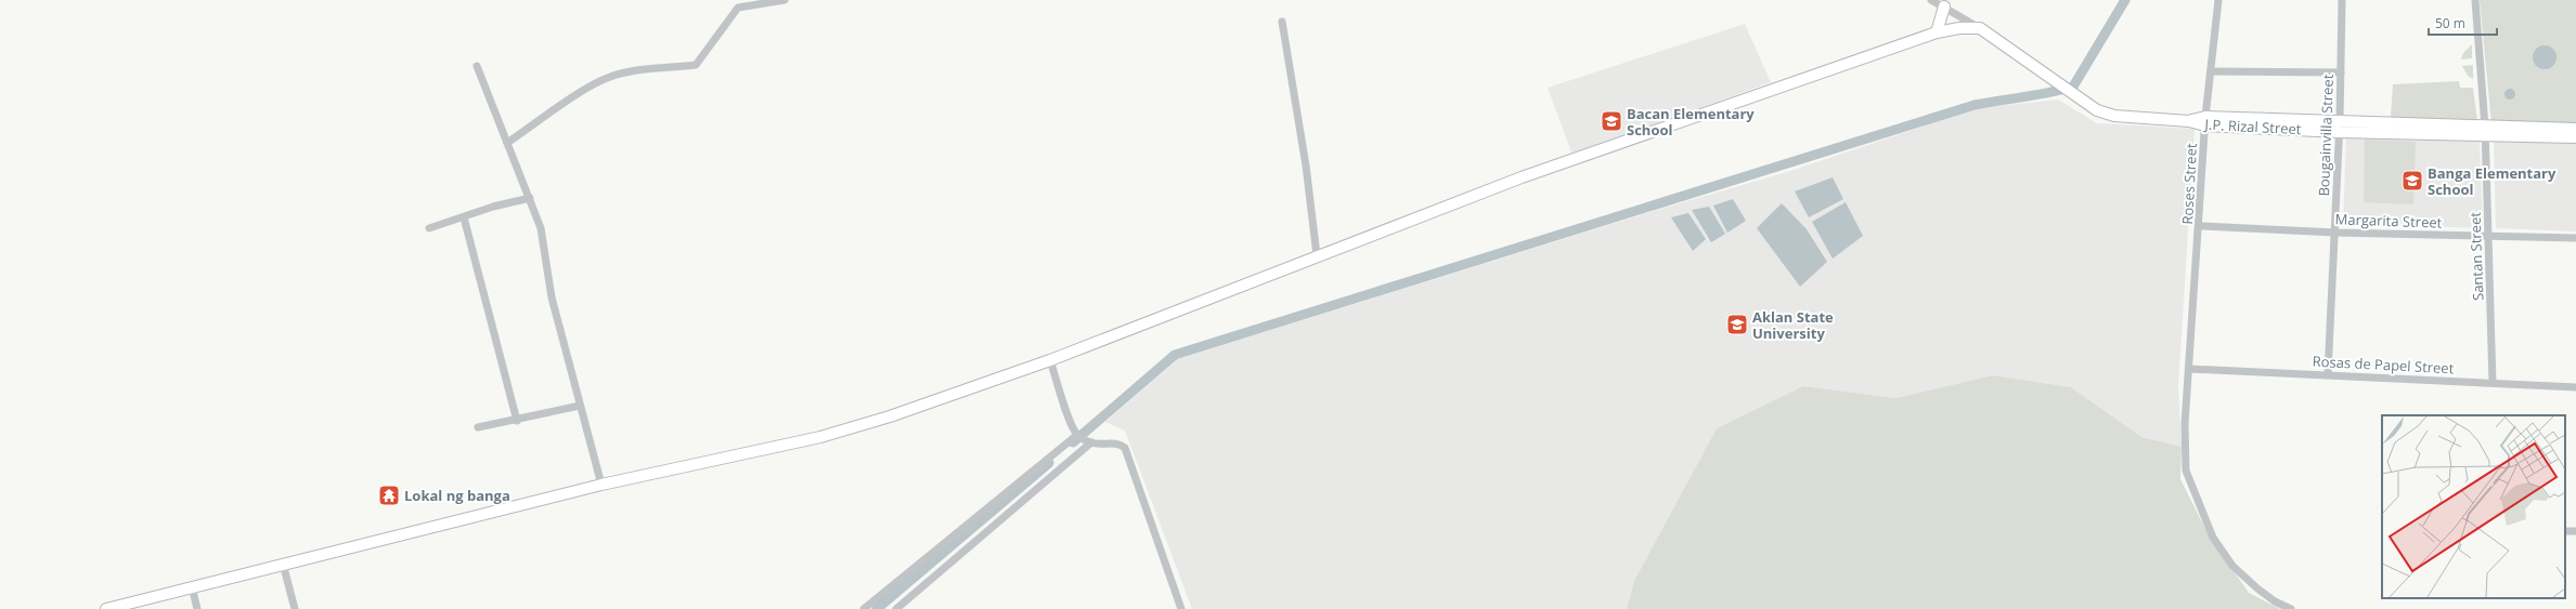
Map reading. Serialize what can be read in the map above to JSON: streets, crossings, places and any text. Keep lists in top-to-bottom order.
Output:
{
  "streets": {
    "main road": ["J.P. Rizal Street"],
    "street": [
      "Bougainvilla Street",
      "Roses Street",
      "Margarita Street",
      "Santan Street",
      "Rosas de Papel Street"
    ]
  },
  "crossings": [
    ["J.P. Rizal Street", "Bougainvilla Street"],
    ["J.P. Rizal Street", "Roses Street"],
    ["J.P. Rizal Street", "Santan Street"],
    ["Bougainvilla Street", "Margarita Street"],
    ["Bougainvilla Street", "Rosas de Papel Street"],
    ["Roses Street", "Margarita Street"],
    ["Roses Street", "Rosas de Papel Street"],
    ["Margarita Street", "Santan Street"],
    ["Santan Street", "Rosas de Papel Street"]
  ],
  "places": {
    "school or university": ["Bacan Elementary School", "Banga Elementary School", "Aklan State University"],
    "temple": ["Lokal ng banga"]
  },
  "scale_bar": "50 m"
}
